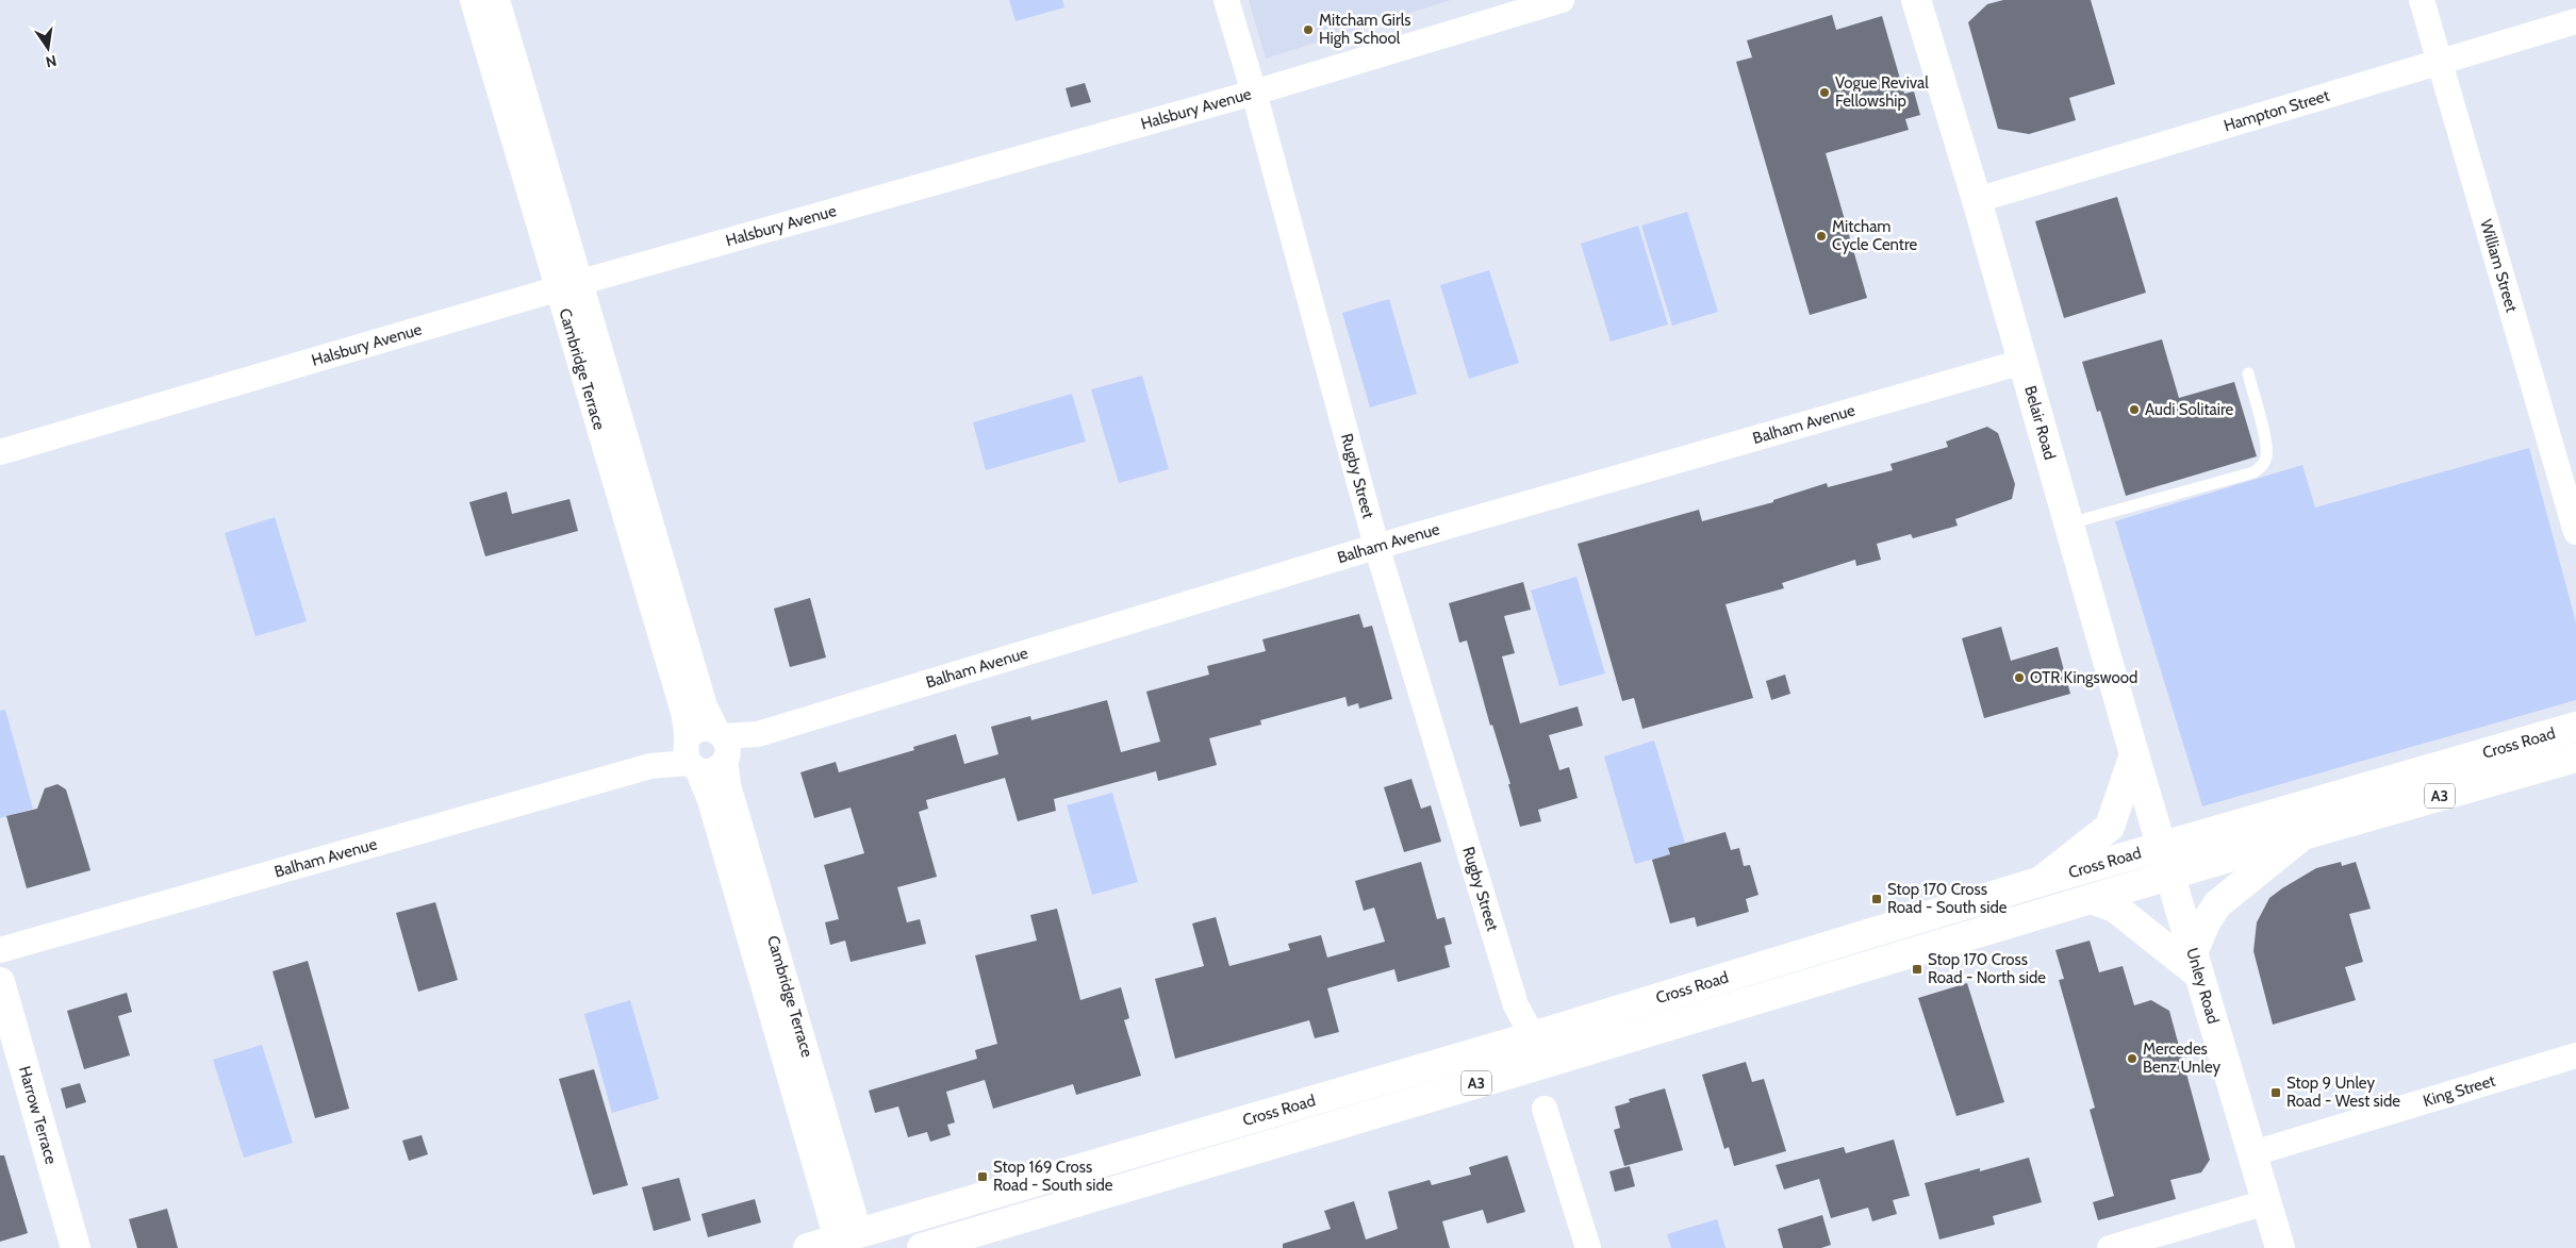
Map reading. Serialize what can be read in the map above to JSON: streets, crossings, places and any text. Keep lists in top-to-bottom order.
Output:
{
  "streets": {
    "main road": [
      "Belair Road",
      "Cross Road",
      "A3",
      "Unley Road",
      "Harrow Terrace"
    ],
    "street": [
      "Halsbury Avenue",
      "Hampton Street",
      "William Street",
      "Cambridge Terrace",
      "Balham Avenue",
      "Rugby Street",
      "King Street"
    ]
  },
  "crossings": [
    ["Halsbury Avenue", "Cambridge Terrace"],
    ["Halsbury Avenue", "Rugby Street"],
    ["Hampton Street", "William Street"],
    ["Hampton Street", "Belair Road"],
    ["Cambridge Terrace", "Balham Avenue"],
    ["Cambridge Terrace", "Cross Road"],
    ["Belair Road", "Balham Avenue"],
    ["Belair Road", "Cross Road"],
    ["Belair Road", "Unley Road"],
    ["Balham Avenue", "Rugby Street"],
    ["Rugby Street", "Cross Road"],
    ["Cross Road", "Unley Road"],
    ["Unley Road", "King Street"]
  ],
  "places": {
    "other": [
      "Mitcham Girls High School",
      "Vogue Revival Fellowship",
      "Mitcham Cycle Centre",
      "Audi Solitaire",
      "OTR Kingswood",
      "Mercedes Benz Unley"
    ],
    "transit": [
      "Stop 170 Cross Road - South side",
      "Stop 170 Cross Road - North side",
      "Stop 9 Unley Road - West side",
      "Stop 169 Cross Road - South side"
    ]
  },
  "north": "bottom"
}
